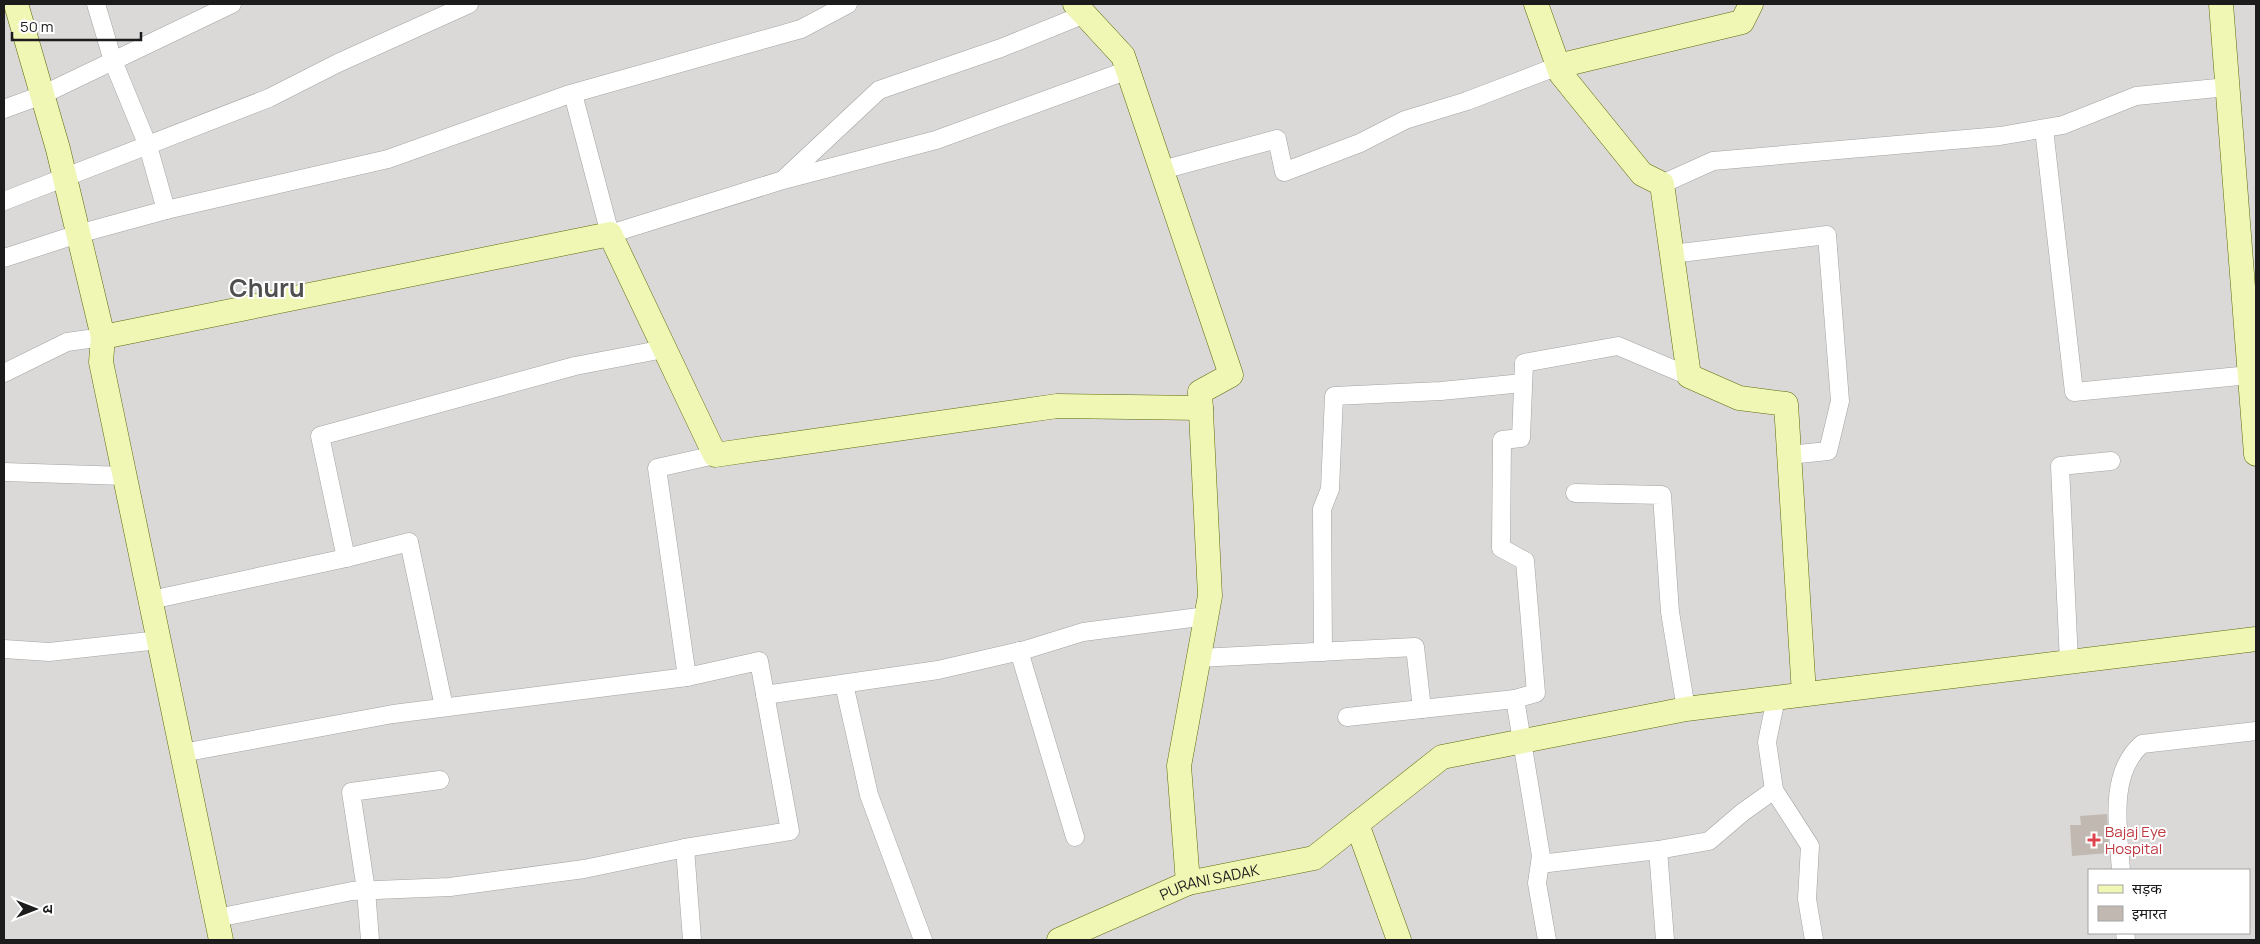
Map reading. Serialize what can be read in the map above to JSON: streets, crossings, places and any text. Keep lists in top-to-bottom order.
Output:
{
  "streets": {
    "street": ["PURANI SADAK"]
  },
  "districts": ["Churu"],
  "places": {
    "health": ["Bajaj Eye Hospital"]
  },
  "legend": ["सड़क", "इमारत"],
  "scale_bar": "50 m",
  "north": "right"
}
